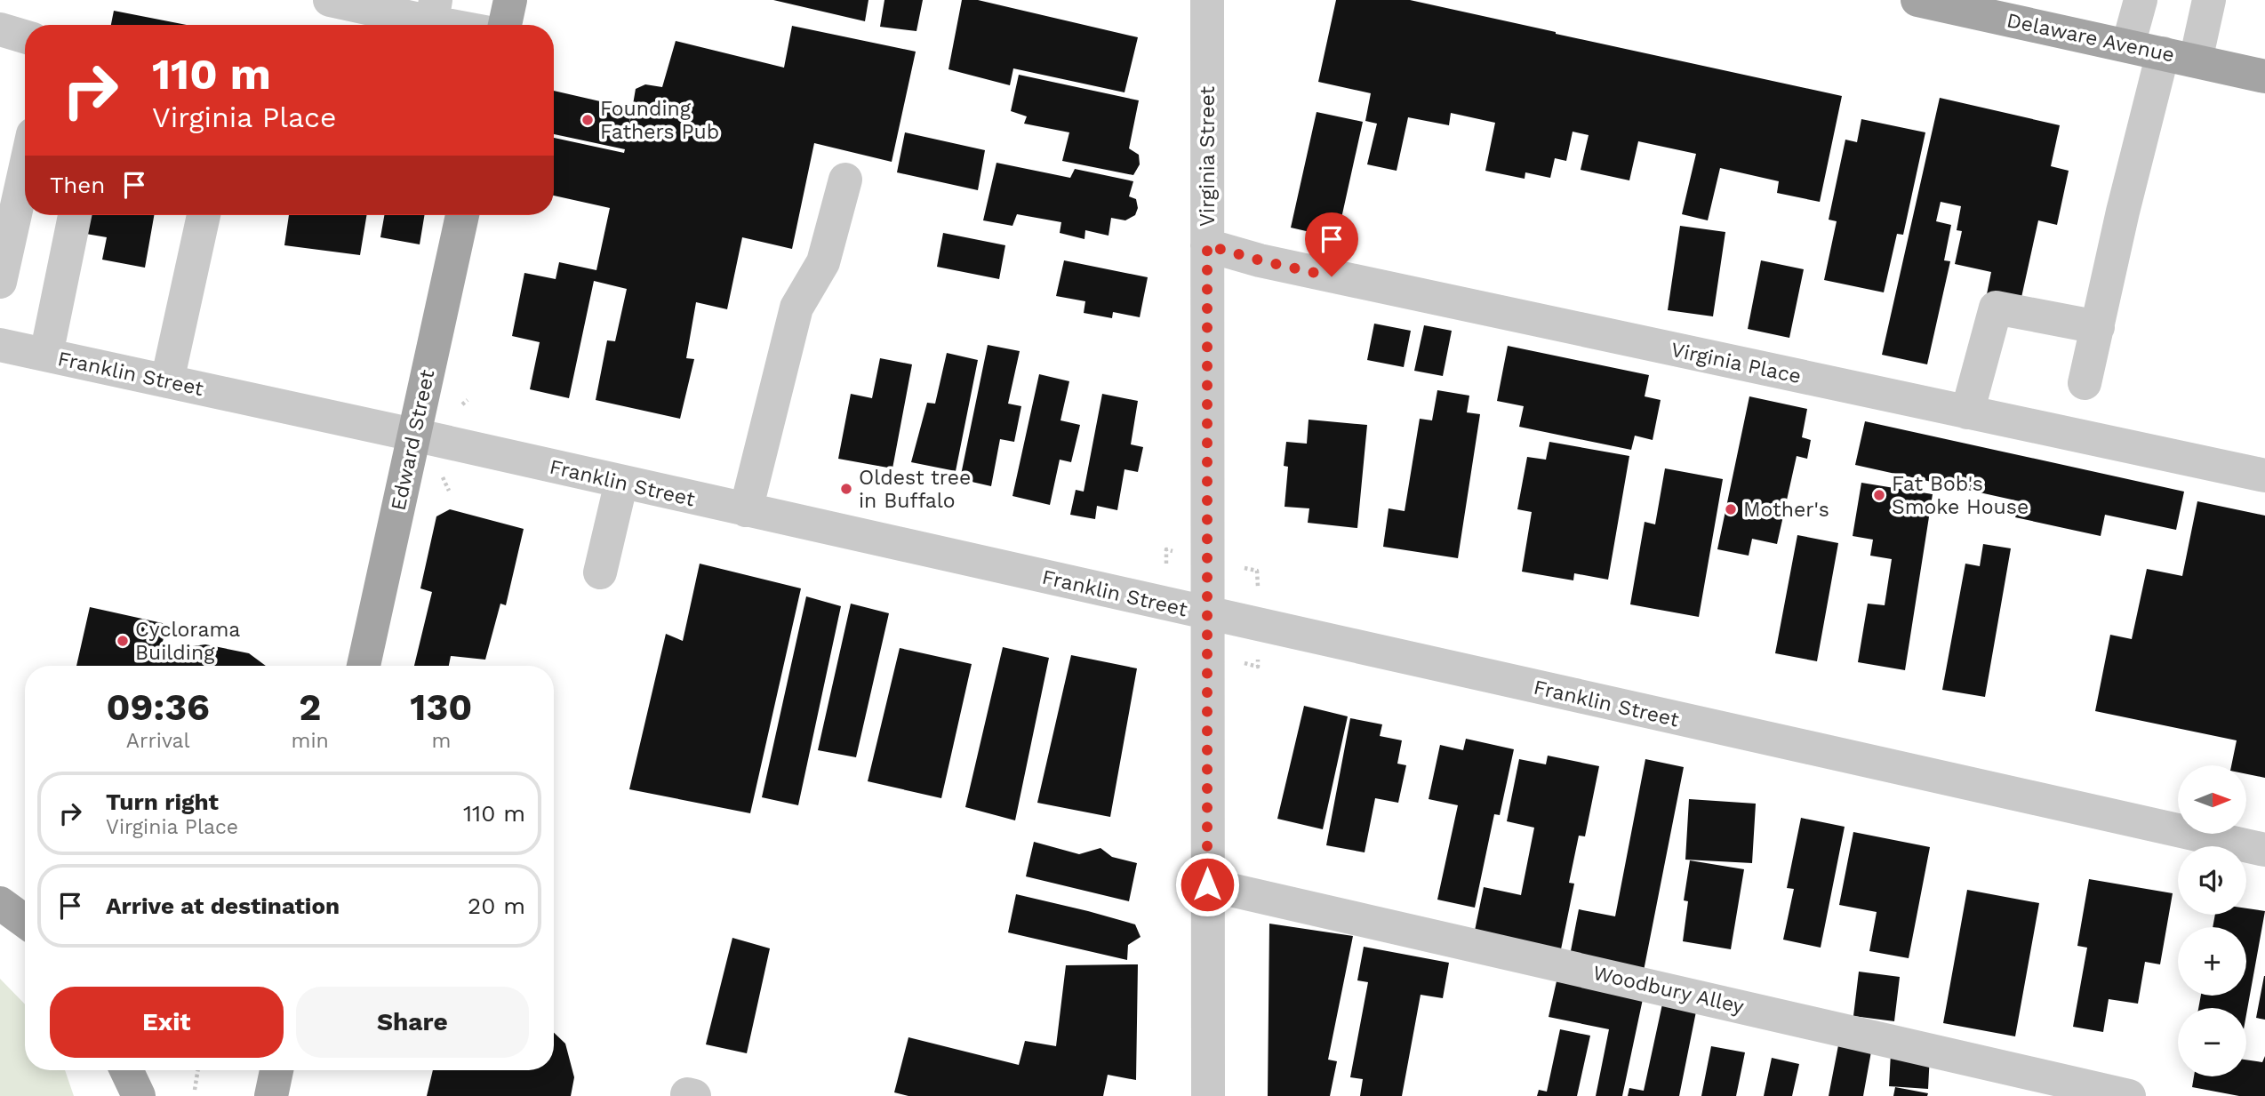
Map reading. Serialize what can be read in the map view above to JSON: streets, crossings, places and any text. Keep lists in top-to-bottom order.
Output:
{
  "streets": {
    "main road": ["Delaware Avenue", "Edward Street"],
    "street": [
      "Virginia Street",
      "Virginia Place",
      "Franklin Street",
      "Woodbury Alley"
    ]
  },
  "crossings": [
    ["Virginia Street", "Virginia Place"],
    ["Virginia Street", "Franklin Street"],
    ["Virginia Street", "Woodbury Alley"],
    ["Franklin Street", "Edward Street"]
  ],
  "places": [
    "Founding Fathers Pub",
    "Oldest tree in Buffalo",
    "Fat Bob's Smoke House",
    "Mother's",
    "Cyclorama Building"
  ],
  "north": "right",
  "page": {
    "turn": ["110 m", "Virginia Place"],
    "then": "Then",
    "eta": [
      "09:36",
      "Arrival",
      "2",
      "min",
      "130",
      "m"
    ],
    "map_buttons": ["+", "−"],
    "list": [
      {
        "name": "Turn right",
        "note": "Virginia Place",
        "value": "110 m"
      },
      {
        "name": "Arrive at destination",
        "value": "20 m"
      }
    ],
    "buttons": ["Exit", "Share"]
  }
}
